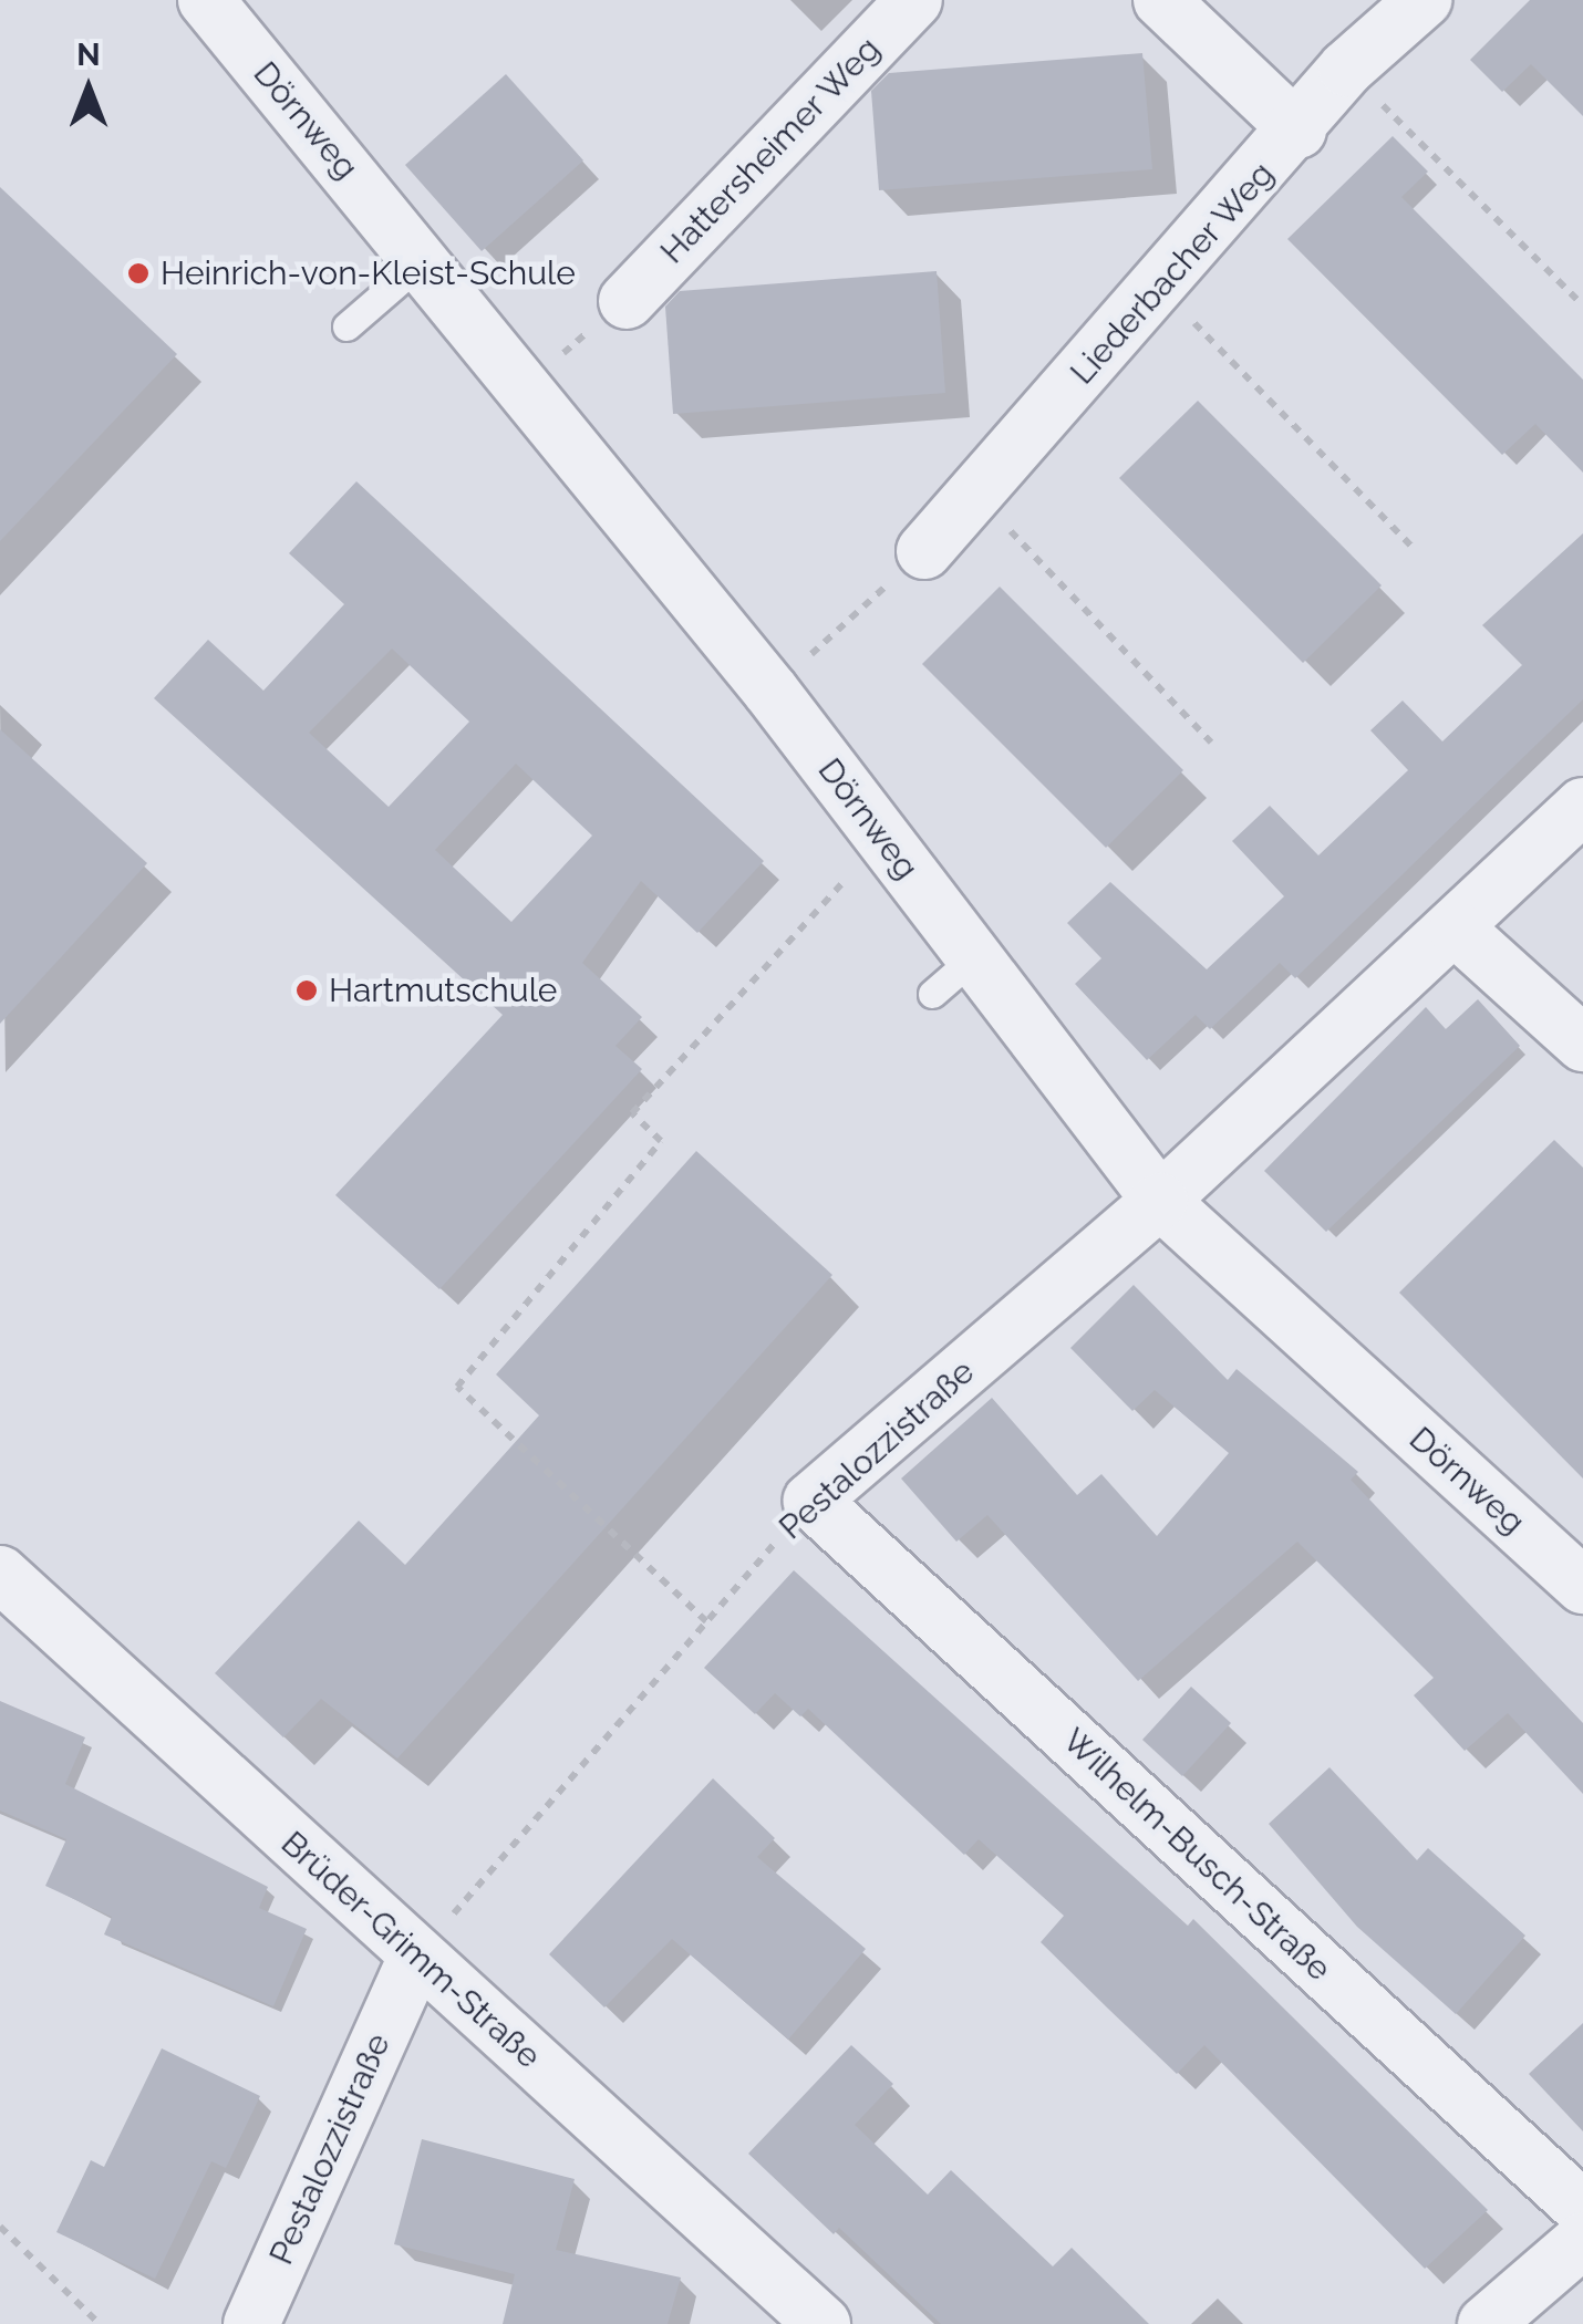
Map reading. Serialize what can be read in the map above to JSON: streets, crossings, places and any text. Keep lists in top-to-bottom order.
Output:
{
  "streets": {
    "street": [
      "Dörnweg",
      "Hattersheimer Weg",
      "Liederbacher Weg",
      "Pestalozzistraße",
      "Wilhelm-Busch-Straße",
      "Brüder-Grimm-Straße"
    ]
  },
  "crossings": [
    ["Dörnweg", "Pestalozzistraße"],
    ["Pestalozzistraße", "Wilhelm-Busch-Straße"],
    ["Pestalozzistraße", "Brüder-Grimm-Straße"]
  ],
  "places": ["Heinrich-von-Kleist-Schule", "Hartmutschule"],
  "north": "top"
}
